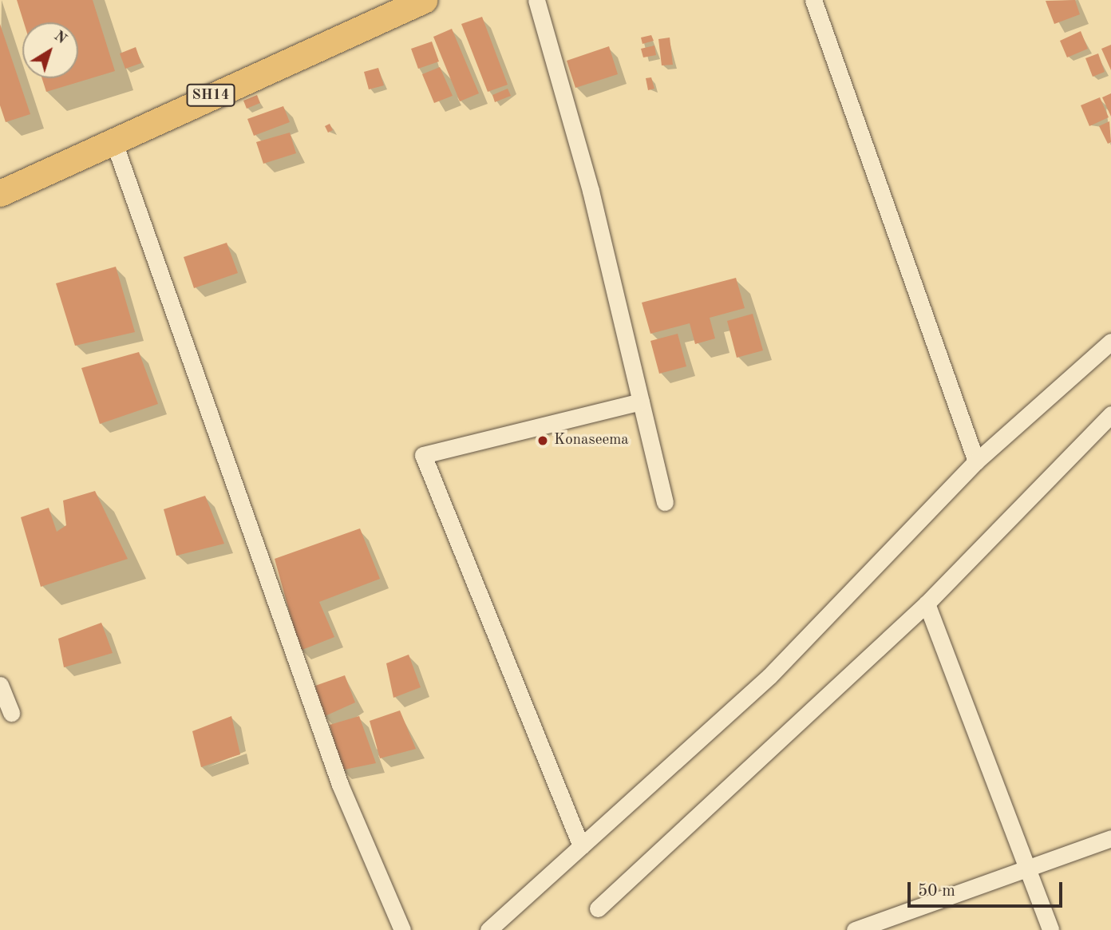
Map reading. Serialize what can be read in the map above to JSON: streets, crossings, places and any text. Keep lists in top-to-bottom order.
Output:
{
  "streets": {
    "main road": ["SH14"]
  },
  "places": ["Konaseema"],
  "scale_bar": "50 m",
  "north": "top right"
}
